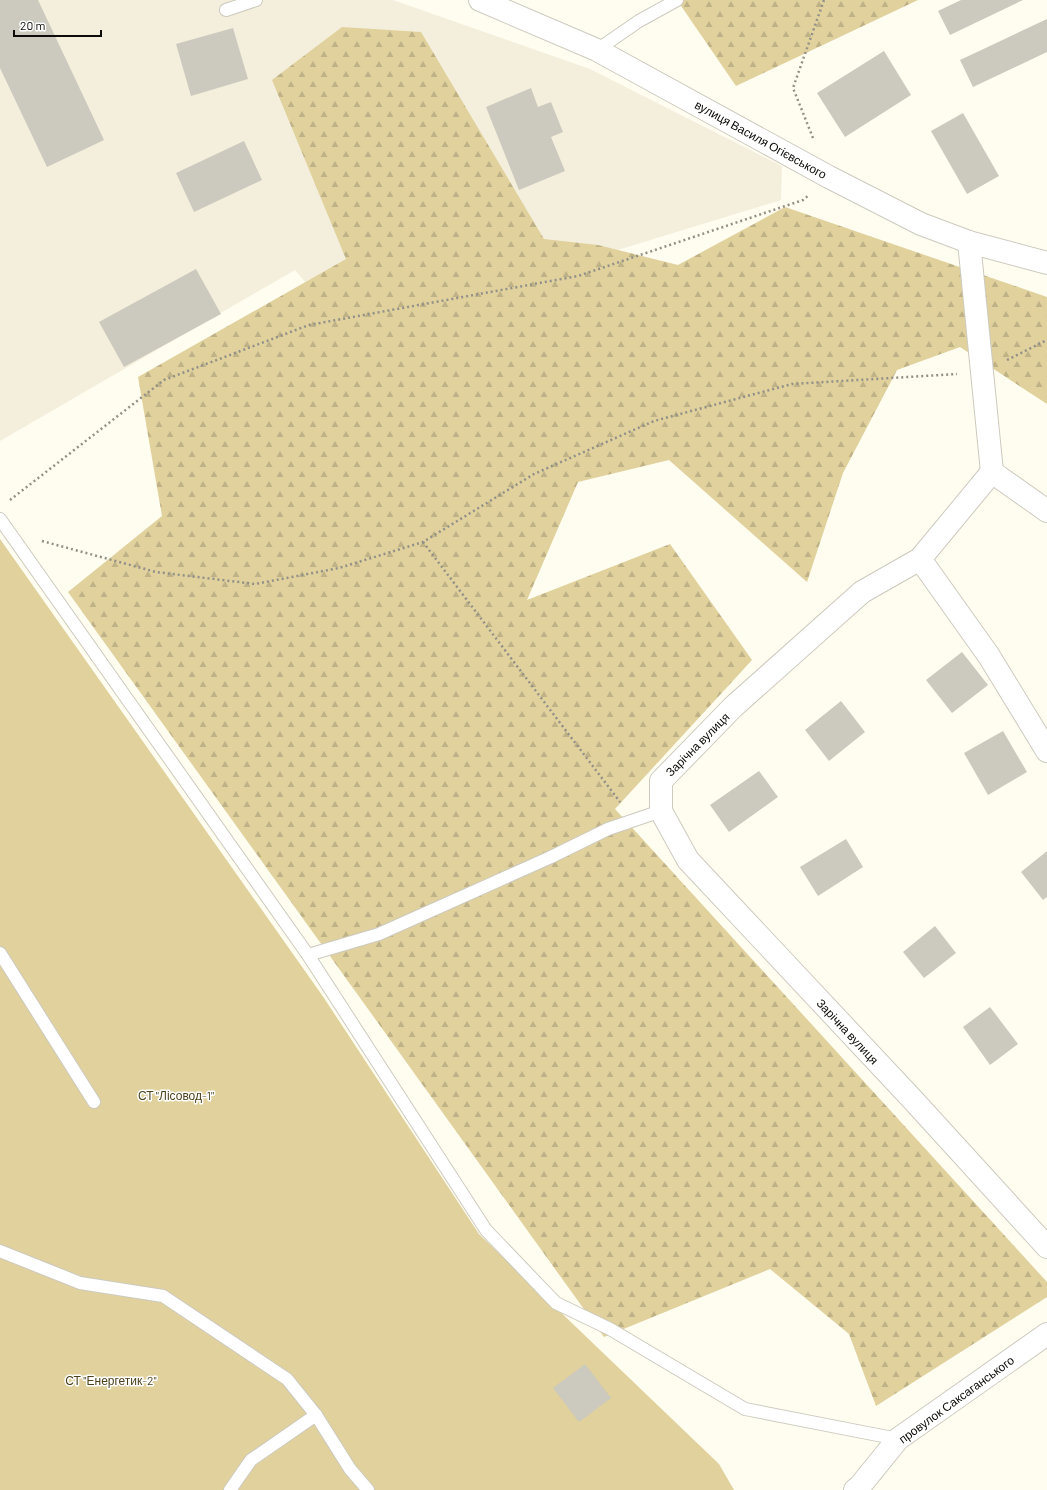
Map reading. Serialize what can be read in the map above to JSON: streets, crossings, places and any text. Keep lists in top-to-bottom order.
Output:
{
  "streets": {
    "street": ["вулиця Василя Огієвського", "Зарічна вулиця", "провулок Саксаганського"]
  },
  "parks": ["СТ \"Лісовод-1\"", "СТ \"Енергетик-2\""],
  "scale_bar": "20 m"
}
